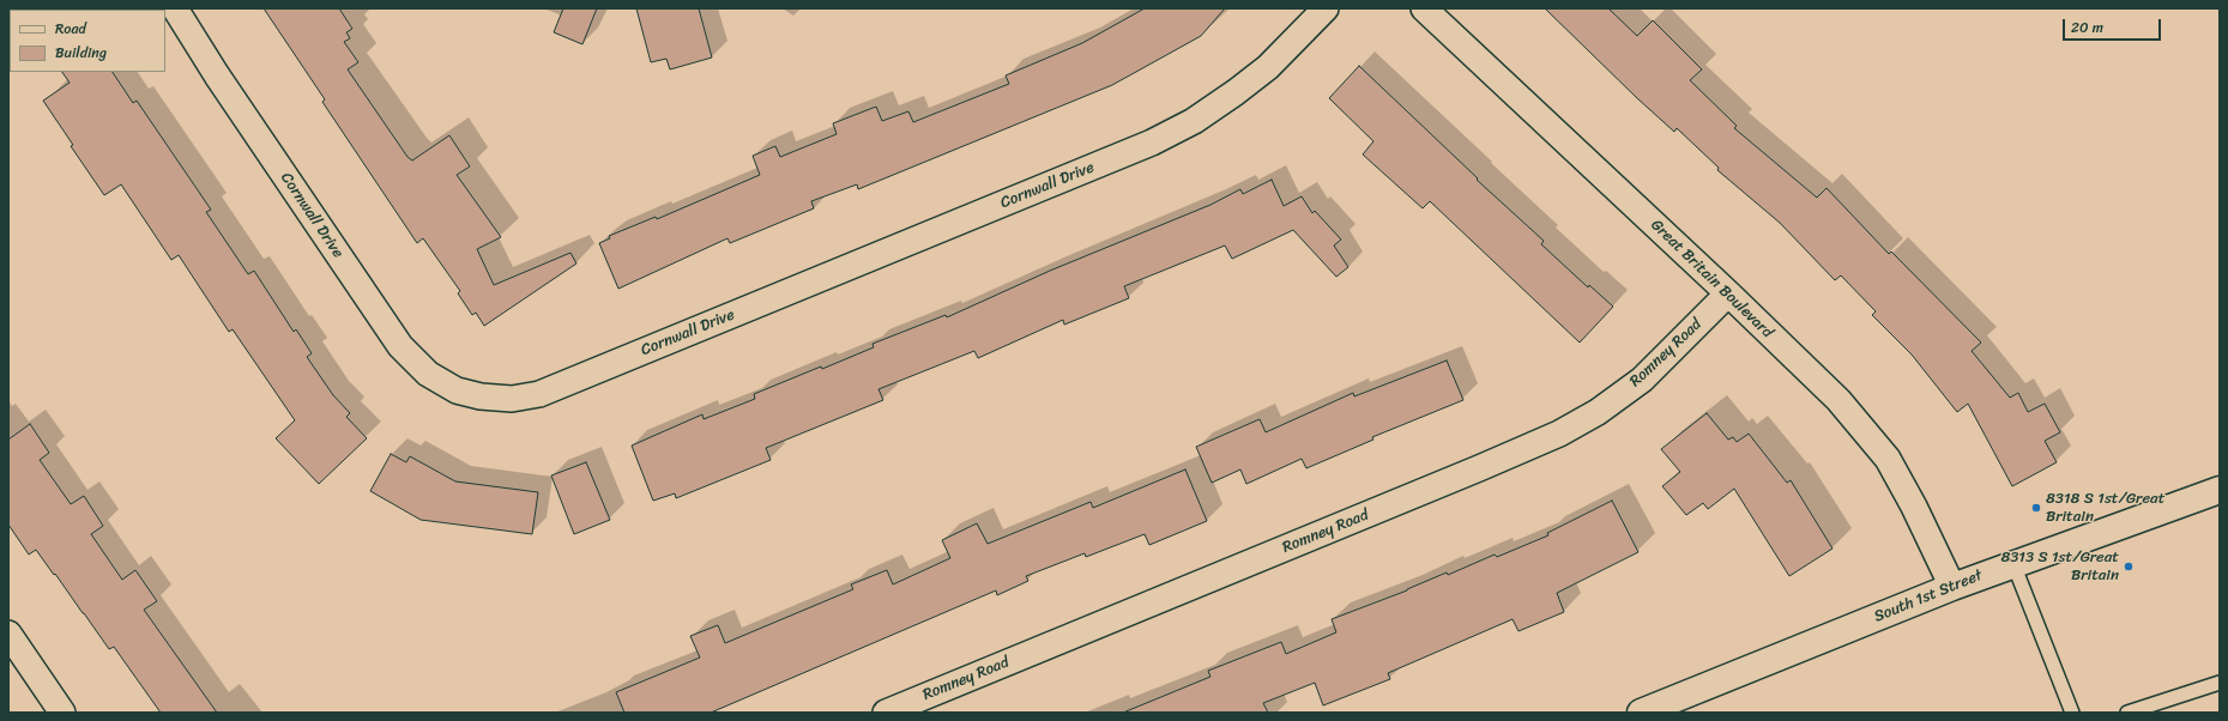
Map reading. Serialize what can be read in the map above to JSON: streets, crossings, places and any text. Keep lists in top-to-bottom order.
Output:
{
  "streets": {
    "main road": ["South 1st Street"],
    "street": ["Cornwall Drive", "Great Britain Boulevard", "Romney Road"]
  },
  "crossings": [
    ["Great Britain Boulevard", "Romney Road"],
    ["Great Britain Boulevard", "South 1st Street"]
  ],
  "places": ["8318 S 1st/Great Britain", "8313 S 1st/Great Britain"],
  "legend": ["Road", "Building"],
  "scale_bar": "20 m"
}
